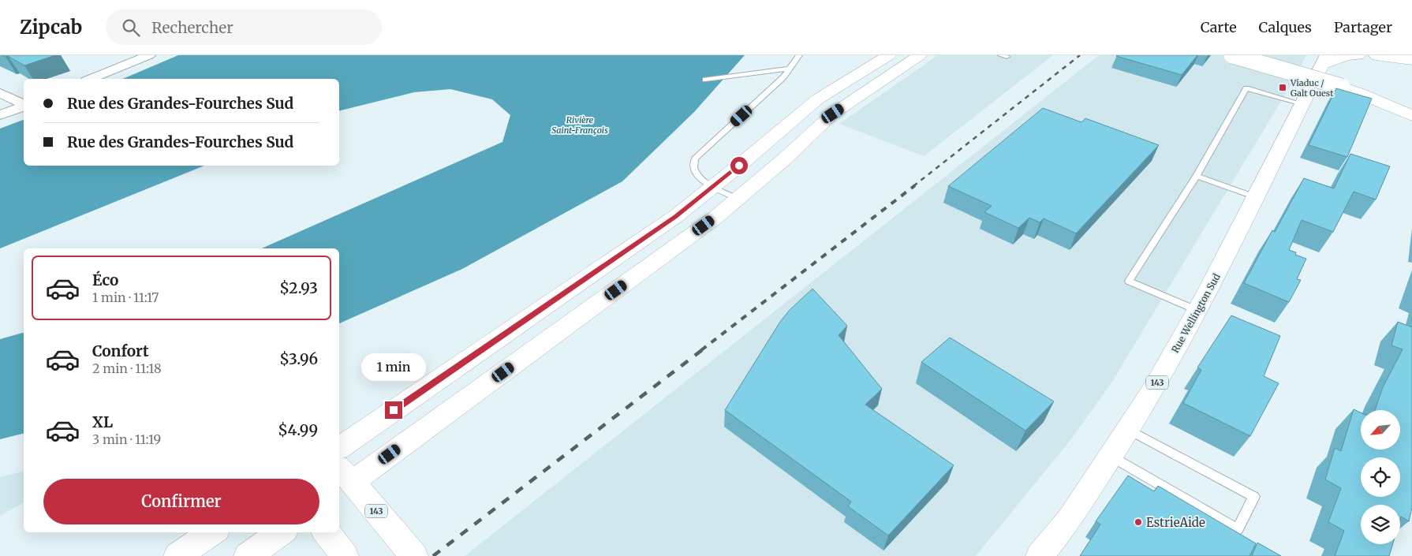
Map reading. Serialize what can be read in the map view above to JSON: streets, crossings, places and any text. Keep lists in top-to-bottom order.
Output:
{
  "streets": {
    "main road": ["Rue Wellington Sud", "143"]
  },
  "water": ["Rivière Saint-François"],
  "places": {
    "transit": ["Viaduc / Galt Ouest"],
    "other": ["EstrieAide"]
  },
  "north": "bottom left",
  "page": {
    "header": "Zipcab",
    "search": "Rechercher",
    "nav": ["Carte", "Calques", "Partager"],
    "banner": ["Rue des Grandes-Fourches Sud", "Rue des Grandes-Fourches Sud"],
    "list": [
      {
        "name": "Éco",
        "note": "1 min · 11:17",
        "value": "$2.93"
      },
      {
        "name": "Confort",
        "note": "2 min · 11:18",
        "value": "$3.96"
      },
      {
        "name": "XL",
        "note": "3 min · 11:19",
        "value": "$4.99"
      }
    ],
    "bubble": "1 min",
    "buttons": "Confirmer"
  }
}
